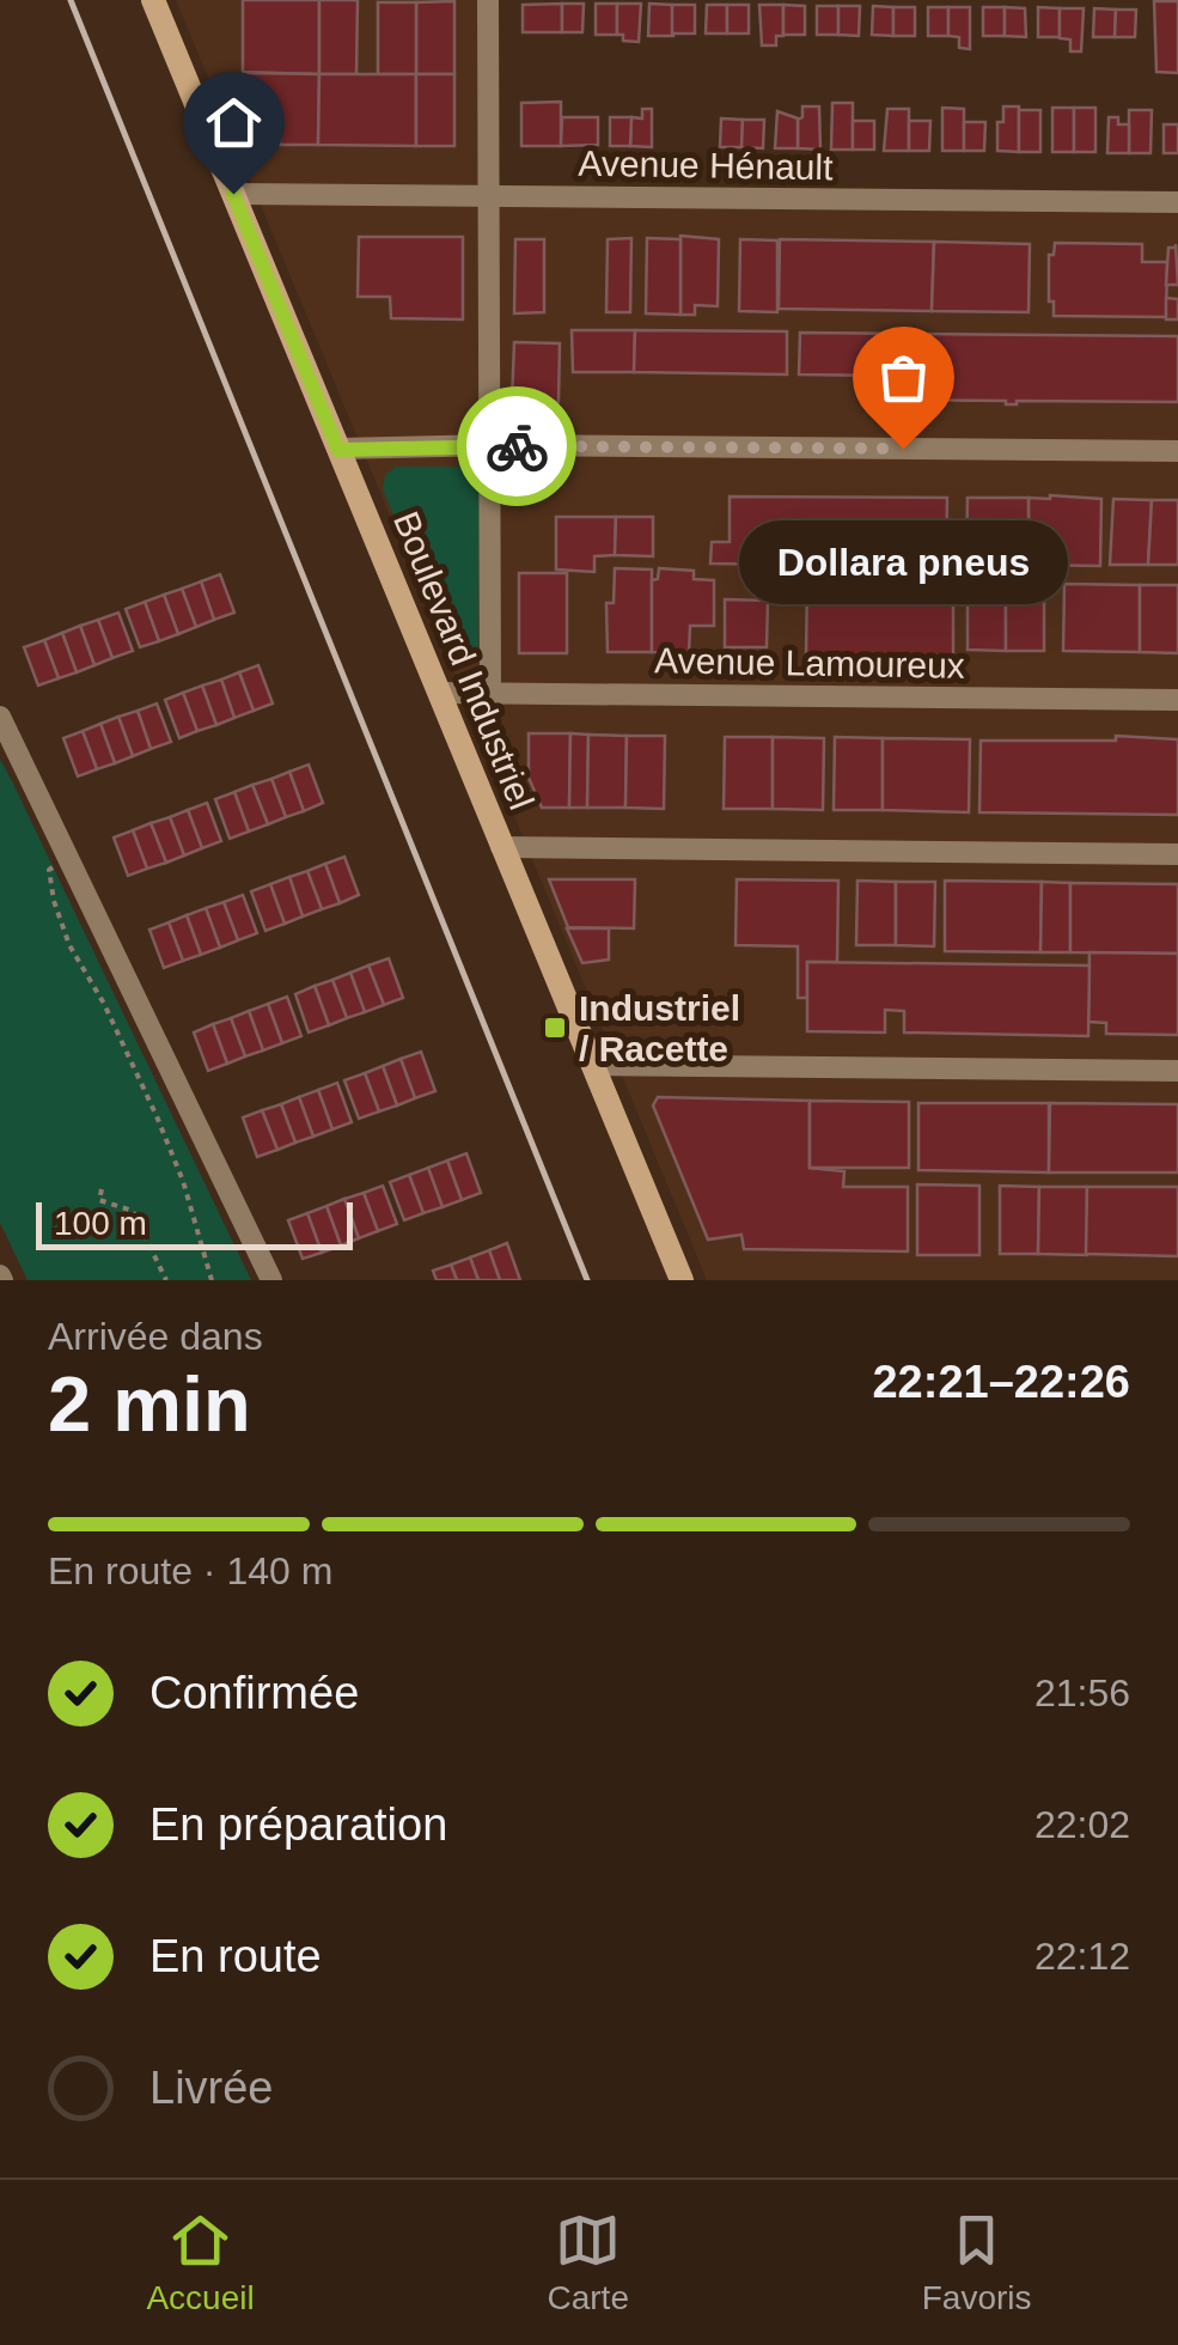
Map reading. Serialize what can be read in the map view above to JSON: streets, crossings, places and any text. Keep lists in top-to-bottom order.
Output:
{
  "streets": {
    "street": ["Avenue Hénault", "Boulevard Industriel", "Avenue Lamoureux"]
  },
  "crossings": [
    ["Avenue Hénault", "Boulevard Industriel"],
    ["Boulevard Industriel", "Avenue Lamoureux"]
  ],
  "places": {
    "other": ["Dollara pneus"],
    "transit": ["Industriel / Racette"]
  },
  "scale_bar": "100 m",
  "page": {
    "bubble": "Dollara pneus",
    "scale": "100 m",
    "heading": ["2 min", "Arrivée dans", "22:21–22:26"],
    "bar": "En route · 140 m",
    "list": [
      ["Confirmée", "21:56"],
      ["En préparation", "22:02"],
      ["En route", "22:12"],
      "Livrée"
    ],
    "tabs": ["Accueil", "Carte", "Favoris"]
  }
}
